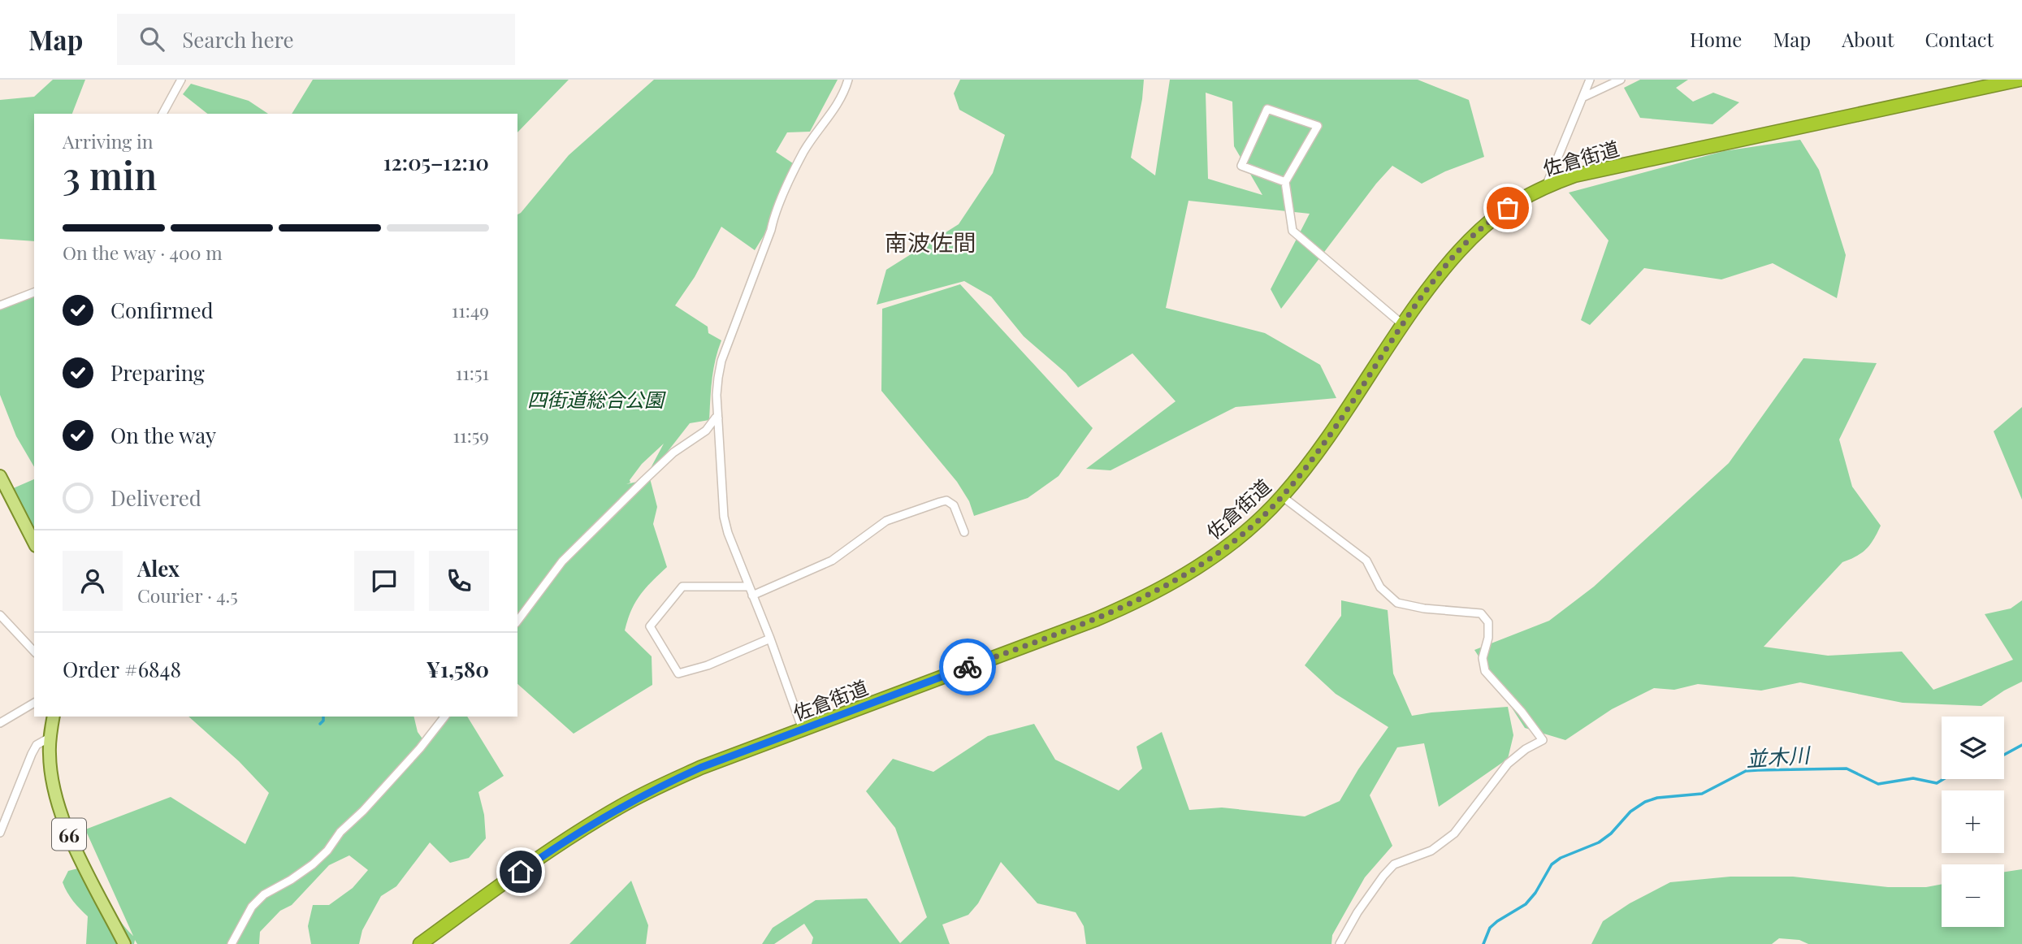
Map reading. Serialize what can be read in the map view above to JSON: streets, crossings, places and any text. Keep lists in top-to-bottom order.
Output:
{
  "streets": {
    "highway": ["佐倉街道"],
    "main road": ["66"]
  },
  "districts": ["南波佐間"],
  "water": ["並木川"],
  "parks": ["四街道総合公園"],
  "page": {
    "header": "Map",
    "search": "Search here",
    "nav": [
      "Home",
      "Map",
      "About",
      "Contact"
    ],
    "heading": ["3 min", "Arriving in", "12:05–12:10"],
    "panel": [
      "Alex",
      "Courier · 4.5",
      "Order #6848",
      "¥1,580"
    ],
    "bar": "On the way · 400 m",
    "list": [
      ["Confirmed", "11:49"],
      ["Preparing", "11:51"],
      ["On the way", "11:59"],
      "Delivered"
    ],
    "map_buttons": ["+", "−"]
  }
}
